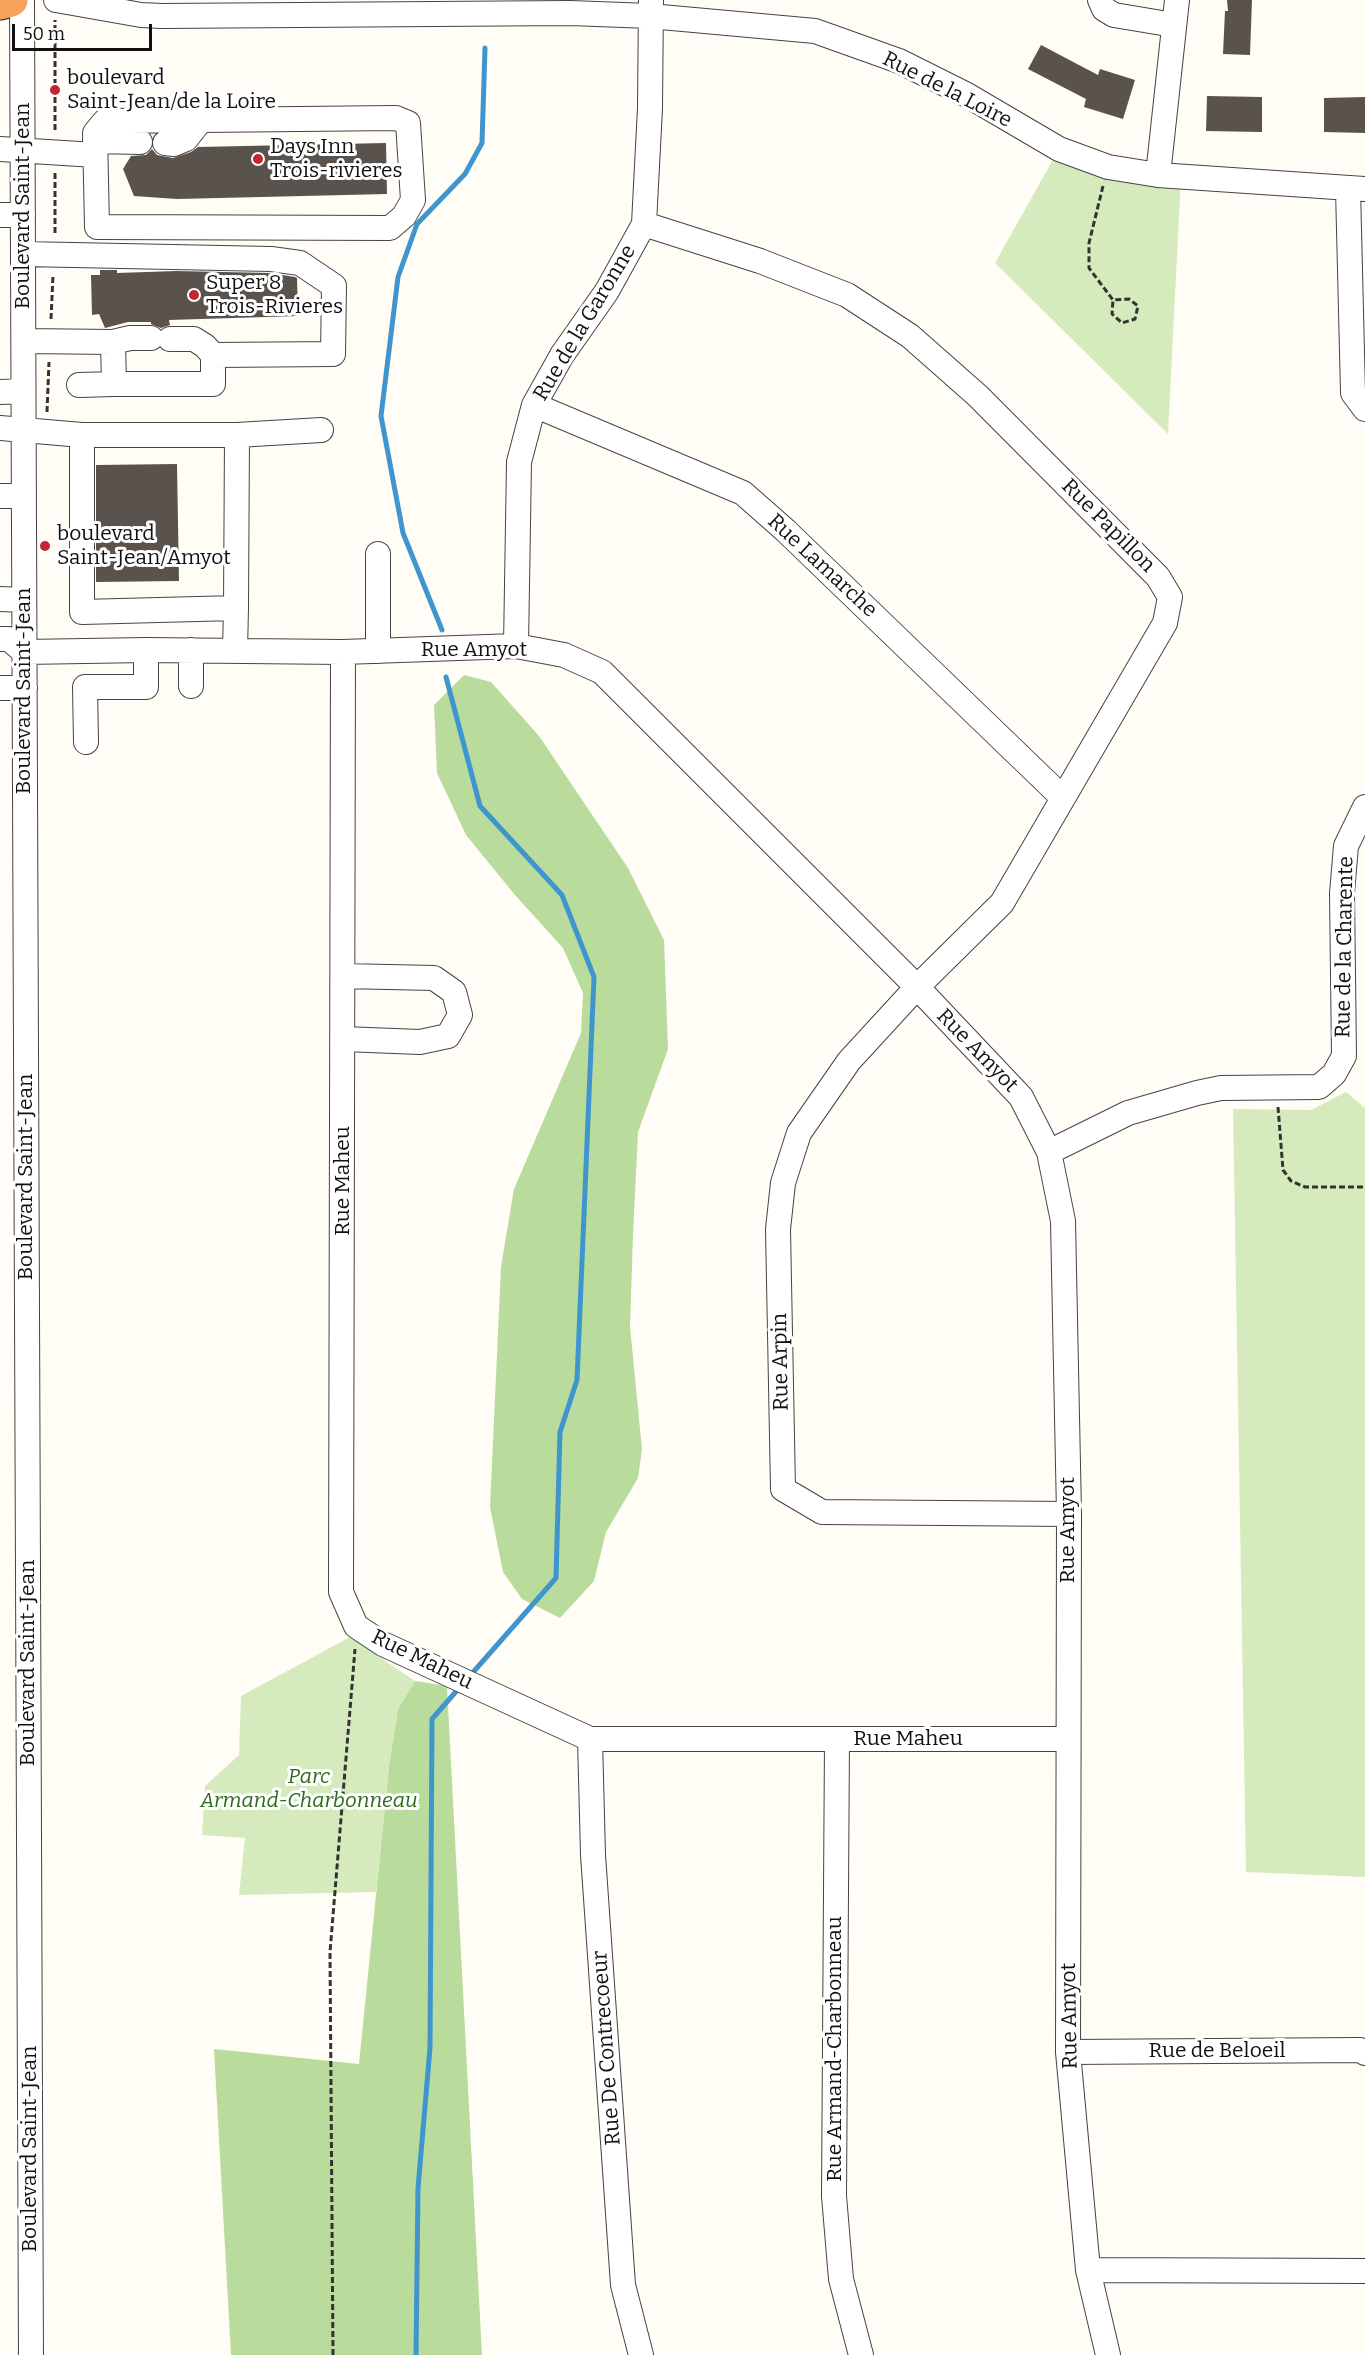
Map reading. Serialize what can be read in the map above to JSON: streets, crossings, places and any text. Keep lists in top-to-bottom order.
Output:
{
  "streets": {
    "street": [
      "Rue de la Loire",
      "Boulevard Saint-Jean",
      "Rue de la Garonne",
      "Rue Papillon",
      "Rue Lamarche",
      "Rue Amyot",
      "Rue de la Charente",
      "Rue Maheu",
      "Rue Arpin",
      "Rue De Contrecoeur",
      "Rue Armand-Charbonneau",
      "Rue de Beloeil"
    ]
  },
  "crossings": [
    ["Rue de la Loire", "Rue de la Garonne"],
    ["Boulevard Saint-Jean", "Rue Amyot"],
    ["Rue de la Garonne", "Rue Papillon"],
    ["Rue de la Garonne", "Rue Lamarche"],
    ["Rue de la Garonne", "Rue Amyot"],
    ["Rue Papillon", "Rue Lamarche"],
    ["Rue Papillon", "Rue Amyot"],
    ["Rue Papillon", "Rue Arpin"],
    ["Rue Amyot", "Rue de la Charente"],
    ["Rue Amyot", "Rue Maheu"],
    ["Rue Amyot", "Rue Arpin"],
    ["Rue Amyot", "Rue de Beloeil"],
    ["Rue Maheu", "Rue De Contrecoeur"],
    ["Rue Maheu", "Rue Armand-Charbonneau"]
  ],
  "parks": ["Parc Armand-Charbonneau"],
  "places": [
    "boulevard Saint-Jean/de la Loire",
    "Days Inn Trois-rivieres",
    "Super 8 Trois-Rivieres",
    "boulevard Saint-Jean/Amyot"
  ],
  "scale_bar": "50 m"
}
